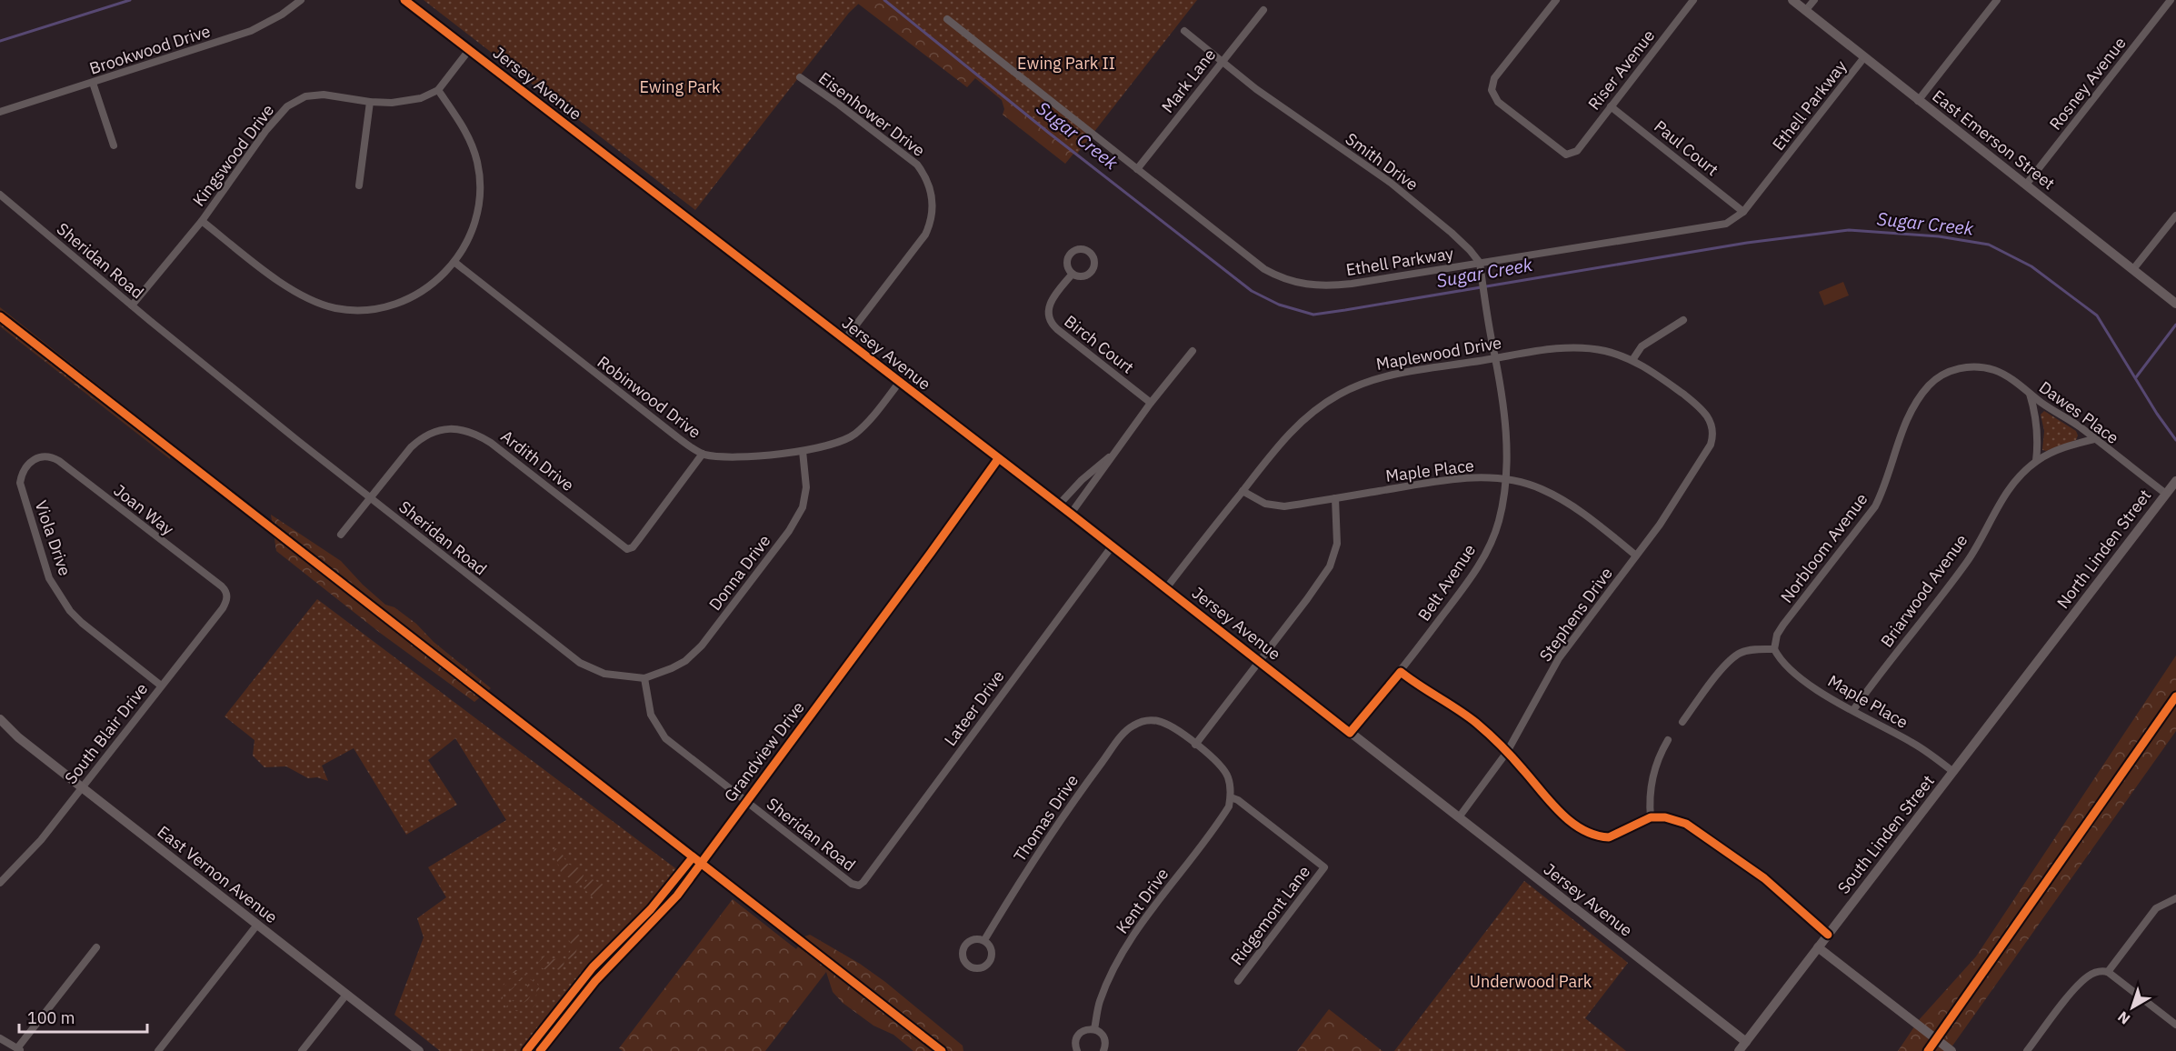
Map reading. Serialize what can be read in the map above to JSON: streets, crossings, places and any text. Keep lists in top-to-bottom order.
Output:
{
  "streets": {
    "street": [
      "Brookwood Drive",
      "Riser Avenue",
      "Mark Lane",
      "Jersey Avenue",
      "Rosney Avenue",
      "Ethell Parkway",
      "Eisenhower Drive",
      "East Emerson Street",
      "Paul Court",
      "Kingswood Drive",
      "Smith Drive",
      "Sheridan Road",
      "Birch Court",
      "Maplewood Drive",
      "Robinwood Drive",
      "Dawes Place",
      "Ardith Drive",
      "Maple Place",
      "Joan Way",
      "Viola Drive",
      "Norbloom Avenue",
      "North Linden Street",
      "Donna Drive",
      "Belt Avenue",
      "Briarwood Avenue",
      "Stephens Drive",
      "Lateer Drive",
      "South Blair Drive",
      "Grandview Drive",
      "Thomas Drive",
      "South Linden Street",
      "East Vernon Avenue",
      "Kent Drive",
      "Ridgemont Lane"
    ]
  },
  "crossings": [
    ["Riser Avenue", "Paul Court"],
    ["Mark Lane", "Ethell Parkway"],
    ["Mark Lane", "Smith Drive"],
    ["Jersey Avenue", "Eisenhower Drive"],
    ["Jersey Avenue", "Maplewood Drive"],
    ["Jersey Avenue", "Robinwood Drive"],
    ["Jersey Avenue", "Belt Avenue"],
    ["Jersey Avenue", "Stephens Drive"],
    ["Jersey Avenue", "Lateer Drive"],
    ["Jersey Avenue", "Grandview Drive"],
    ["Jersey Avenue", "South Linden Street"],
    ["Rosney Avenue", "East Emerson Street"],
    ["Ethell Parkway", "East Emerson Street"],
    ["Ethell Parkway", "Paul Court"],
    ["Ethell Parkway", "Smith Drive"],
    ["Kingswood Drive", "Sheridan Road"],
    ["Sheridan Road", "Ardith Drive"],
    ["Sheridan Road", "Donna Drive"],
    ["Sheridan Road", "Lateer Drive"],
    ["Sheridan Road", "Grandview Drive"],
    ["Maplewood Drive", "Maple Place"],
    ["Maplewood Drive", "Belt Avenue"],
    ["Maplewood Drive", "Stephens Drive"],
    ["Robinwood Drive", "Ardith Drive"],
    ["Robinwood Drive", "Donna Drive"],
    ["Dawes Place", "Norbloom Avenue"],
    ["Dawes Place", "North Linden Street"],
    ["Dawes Place", "Briarwood Avenue"],
    ["Maple Place", "Norbloom Avenue"],
    ["Maple Place", "Belt Avenue"],
    ["Maple Place", "Briarwood Avenue"],
    ["Maple Place", "Stephens Drive"],
    ["Maple Place", "South Linden Street"],
    ["Joan Way", "Viola Drive"],
    ["Joan Way", "South Blair Drive"],
    ["Viola Drive", "South Blair Drive"],
    ["North Linden Street", "South Linden Street"],
    ["South Blair Drive", "East Vernon Avenue"],
    ["Kent Drive", "Ridgemont Lane"]
  ],
  "water": ["Sugar Creek"],
  "parks": ["Ewing Park II", "Ewing Park", "Underwood Park"],
  "scale_bar": "100 m",
  "north": "bottom left"
}
